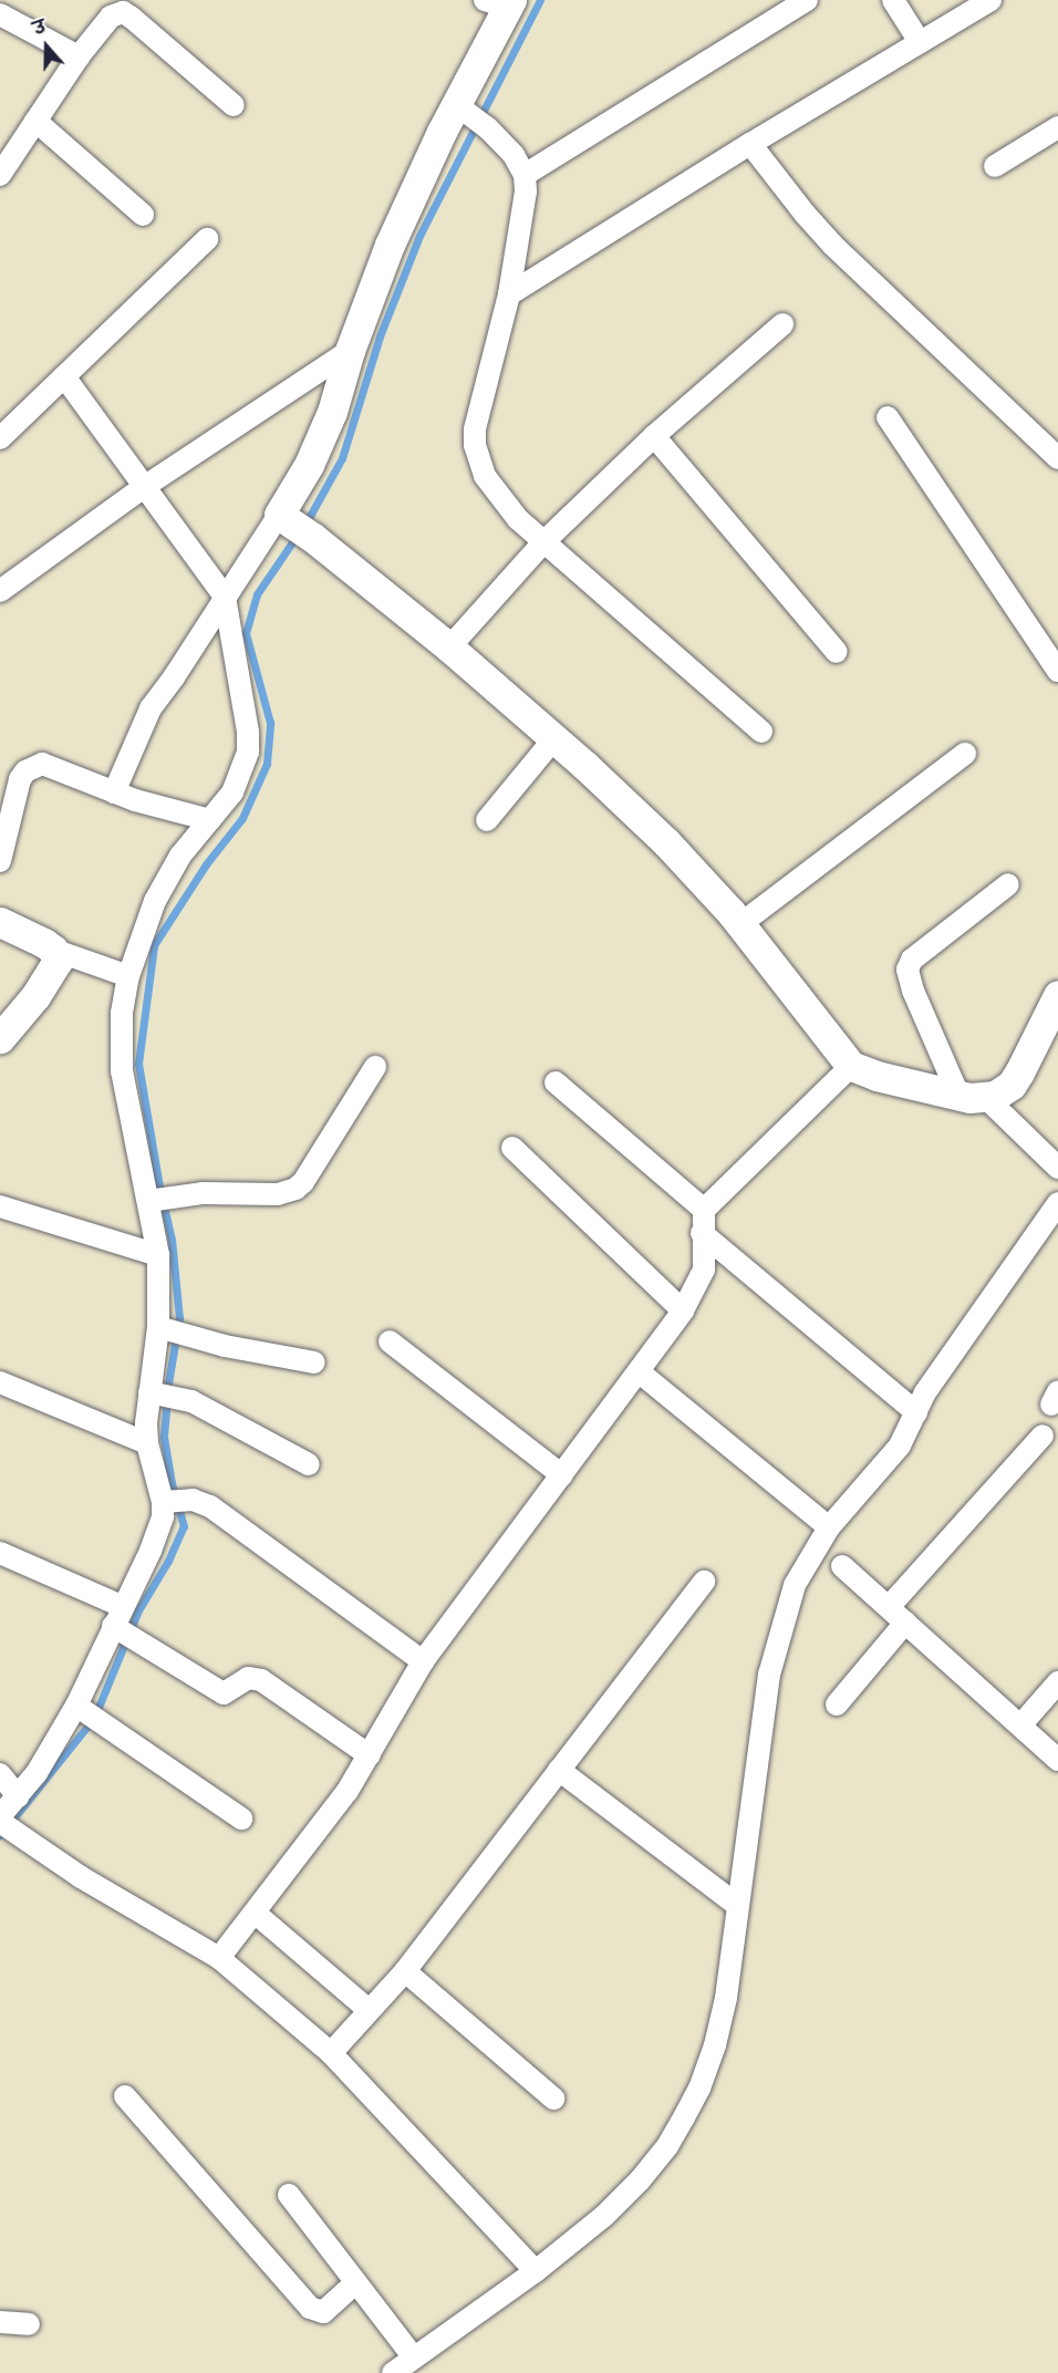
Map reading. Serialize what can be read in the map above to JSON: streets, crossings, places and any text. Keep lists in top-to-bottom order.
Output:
{
  "north": "top"
}
